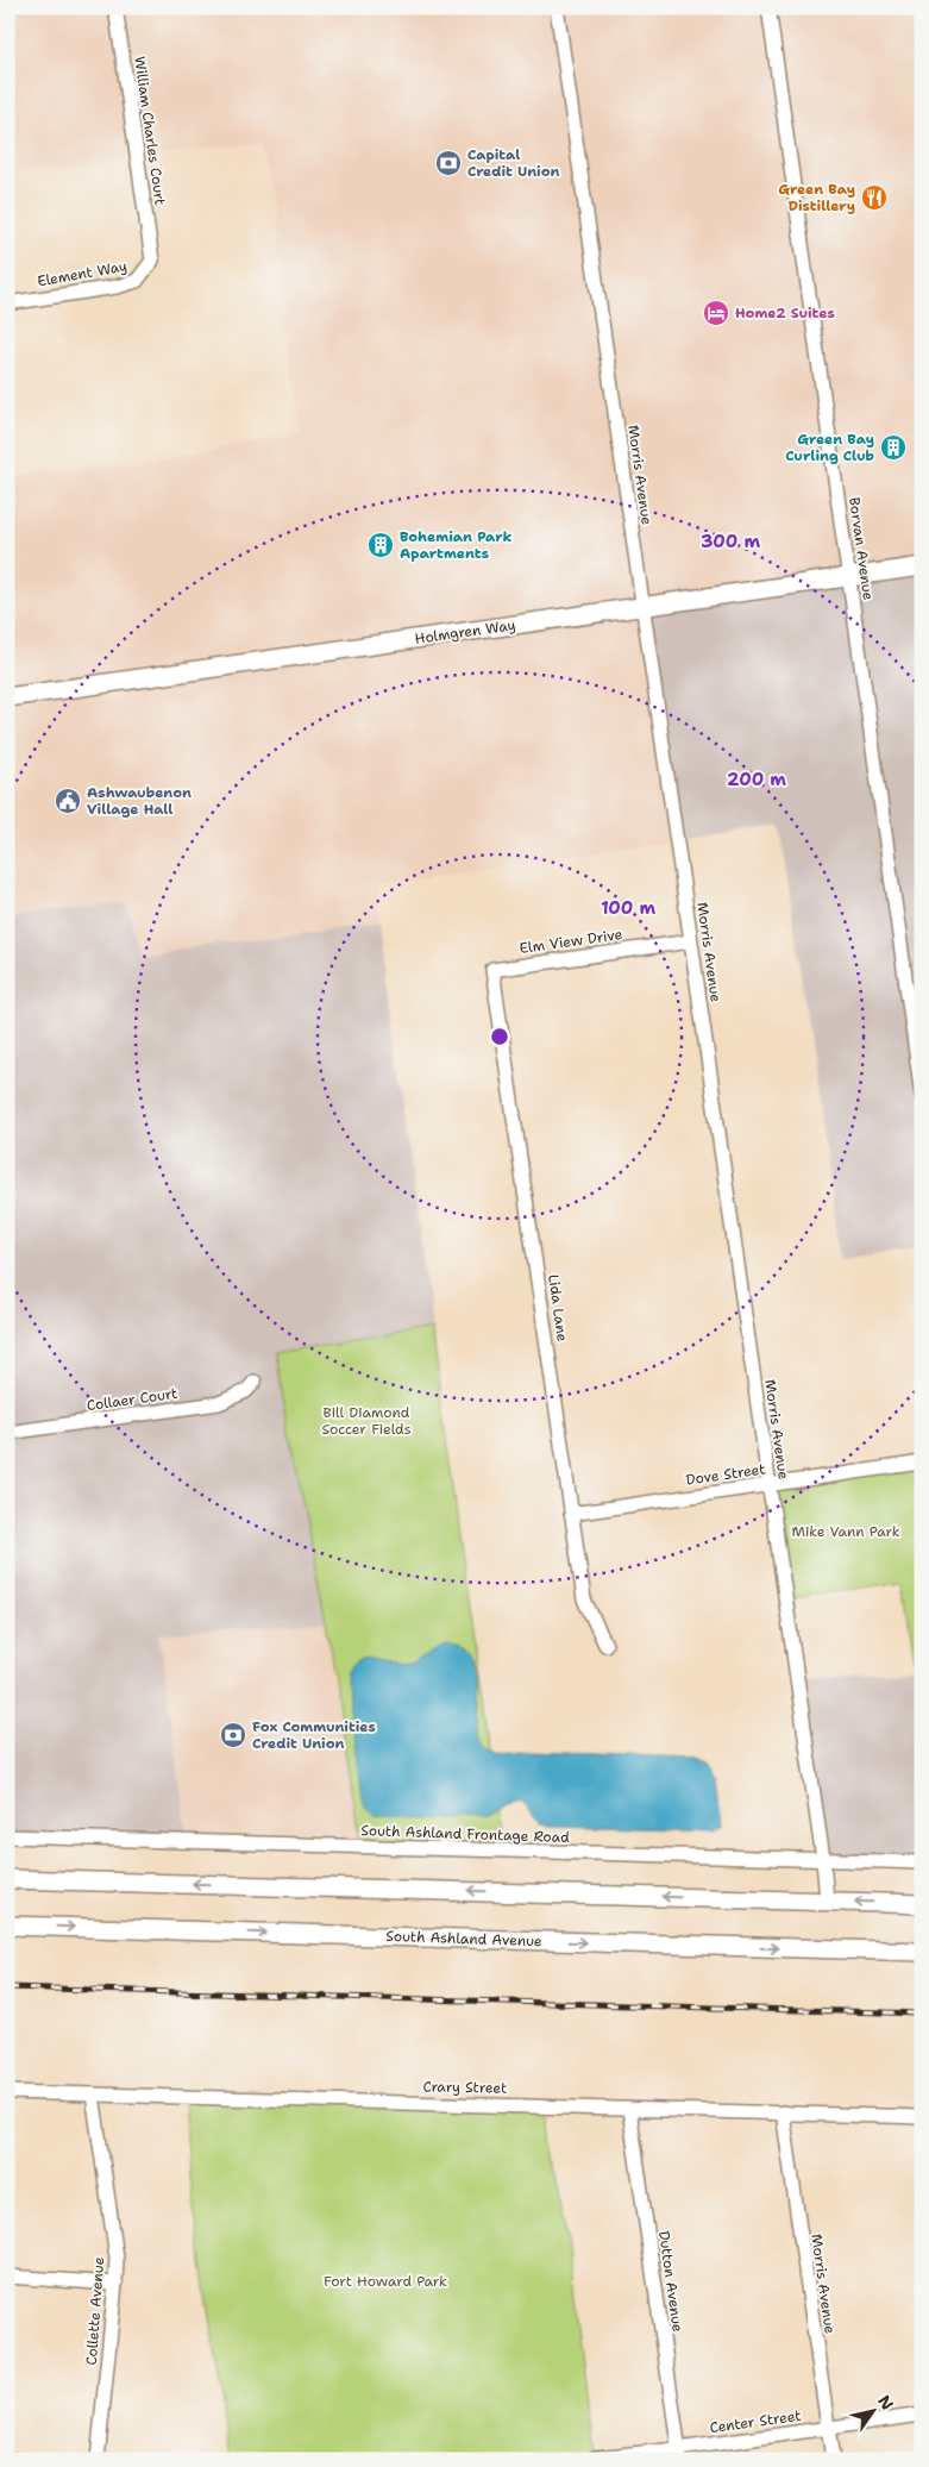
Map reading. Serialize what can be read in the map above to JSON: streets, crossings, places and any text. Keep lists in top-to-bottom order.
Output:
{
  "streets": {
    "main road": ["Holmgren Way", "South Ashland Avenue"],
    "street": [
      "William Charles Court",
      "Element Way",
      "Morris Avenue",
      "Borvan Avenue",
      "Elm View Drive",
      "Lida Lane",
      "Collaer Court",
      "Dove Street",
      "South Ashland Frontage Road",
      "Crary Street",
      "Dutton Avenue",
      "Collette Avenue",
      "Center Street"
    ]
  },
  "crossings": [
    ["William Charles Court", "Element Way"],
    ["Morris Avenue", "Holmgren Way"],
    ["Morris Avenue", "Elm View Drive"],
    ["Morris Avenue", "Dove Street"],
    ["Morris Avenue", "South Ashland Frontage Road"],
    ["Morris Avenue", "Crary Street"],
    ["Morris Avenue", "Center Street"],
    ["Borvan Avenue", "Holmgren Way"],
    ["Elm View Drive", "Lida Lane"],
    ["Lida Lane", "Dove Street"],
    ["Crary Street", "Dutton Avenue"],
    ["Crary Street", "Collette Avenue"],
    ["Dutton Avenue", "Center Street"]
  ],
  "parks": ["Bill Diamond Soccer Fields", "Mike Vann Park", "Fort Howard Park"],
  "places": {
    "bank": ["Capital Credit Union", "Fox Communities Credit Union"],
    "restaurant": ["Green Bay Distillery"],
    "hotel": ["Home2 Suites"],
    "building": ["Green Bay Curling Club", "Bohemian Park Apartments"],
    "public building": ["Ashwaubenon Village Hall"]
  },
  "north": "top right",
  "rings": ["300 m", "200 m", "100 m"]
}
